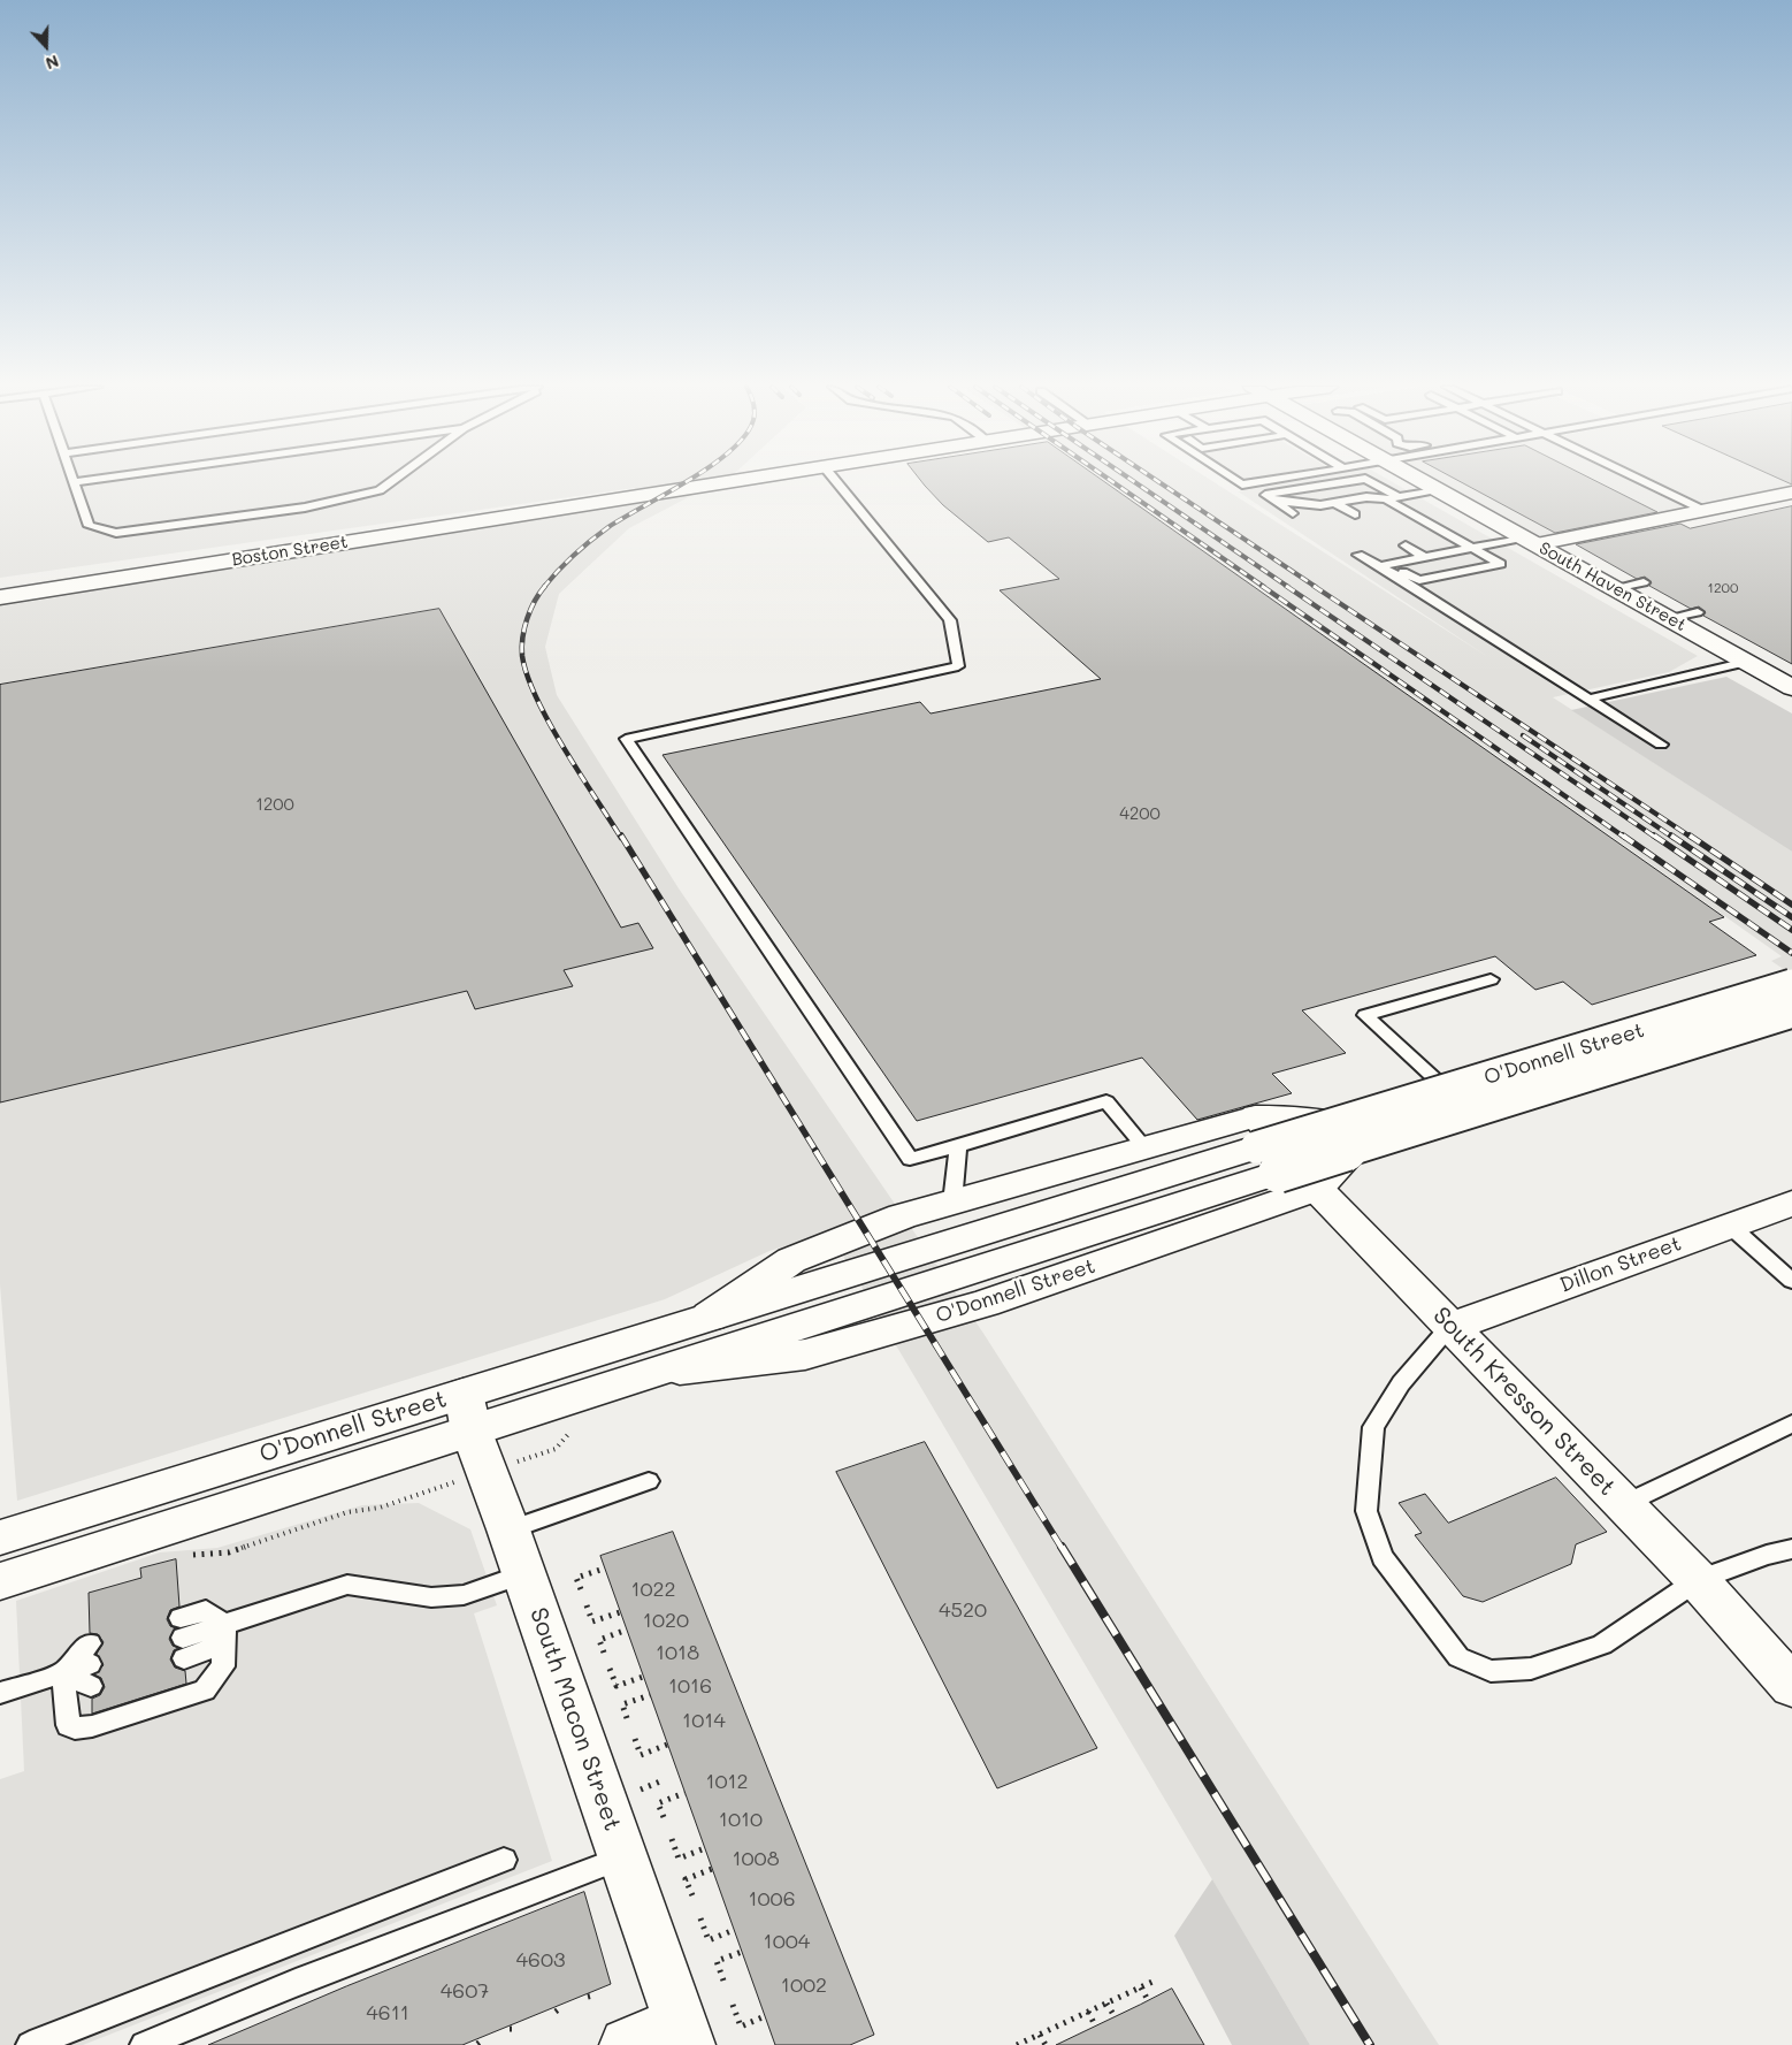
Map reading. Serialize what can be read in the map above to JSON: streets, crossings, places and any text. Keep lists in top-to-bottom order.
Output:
{
  "streets": {
    "main road": [
      "Boston Street",
      "South Haven Street",
      "O'Donnell Street",
      "Dillon Street",
      "South Kresson Street",
      "South Macon Street"
    ]
  },
  "crossings": [
    ["O'Donnell Street", "South Kresson Street"],
    ["O'Donnell Street", "South Macon Street"],
    ["Dillon Street", "South Kresson Street"]
  ],
  "house_numbers": [
    "1200",
    "1200",
    "4200",
    "1022",
    "4520",
    "1020",
    "1018",
    "1016",
    "1014",
    "1012",
    "1010",
    "1008",
    "1006",
    "1004",
    "4603",
    "1002",
    "4607",
    "4611"
  ],
  "north": "bottom"
}
